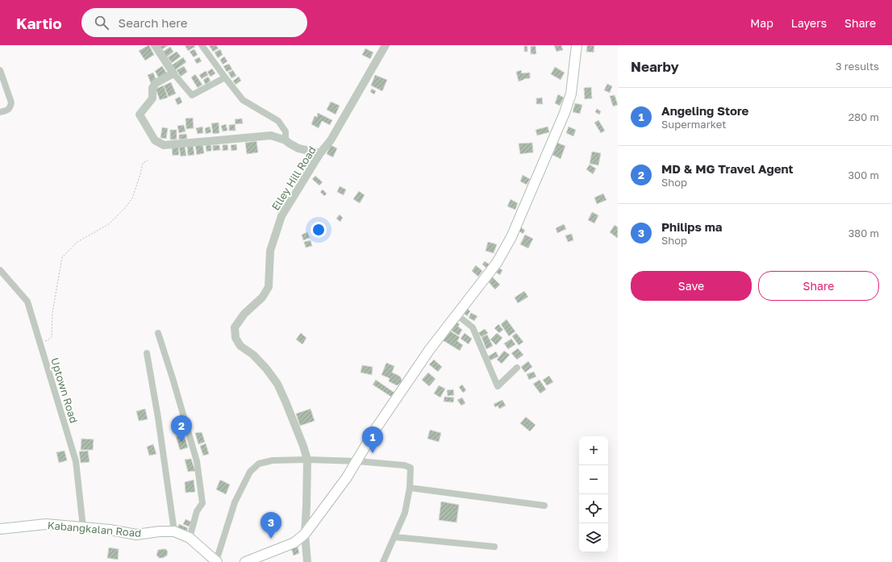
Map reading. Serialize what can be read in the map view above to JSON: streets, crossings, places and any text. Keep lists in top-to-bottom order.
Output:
{
  "streets": {
    "main road": ["Kabangkalan Road"],
    "street": ["Elley Hill Road", "Uptown Road"]
  },
  "crossings": [
    ["Uptown Road", "Kabangkalan Road"]
  ],
  "page": {
    "header": "Kartio",
    "search": "Search here",
    "nav": ["Map", "Layers", "Share"],
    "heading": ["Nearby", "3 results"],
    "list": [
      {
        "mark": "1",
        "name": "Angeling Store",
        "note": "Supermarket",
        "value": "280 m"
      },
      {
        "mark": "2",
        "name": "MD & MG Travel Agent",
        "note": "Shop",
        "value": "300 m"
      },
      {
        "mark": "3",
        "name": "Philips ma",
        "note": "Shop",
        "value": "380 m"
      }
    ],
    "buttons": ["Save", "Share"],
    "pins": ["2", "1", "3"],
    "map_buttons": ["+", "−"]
  }
}
